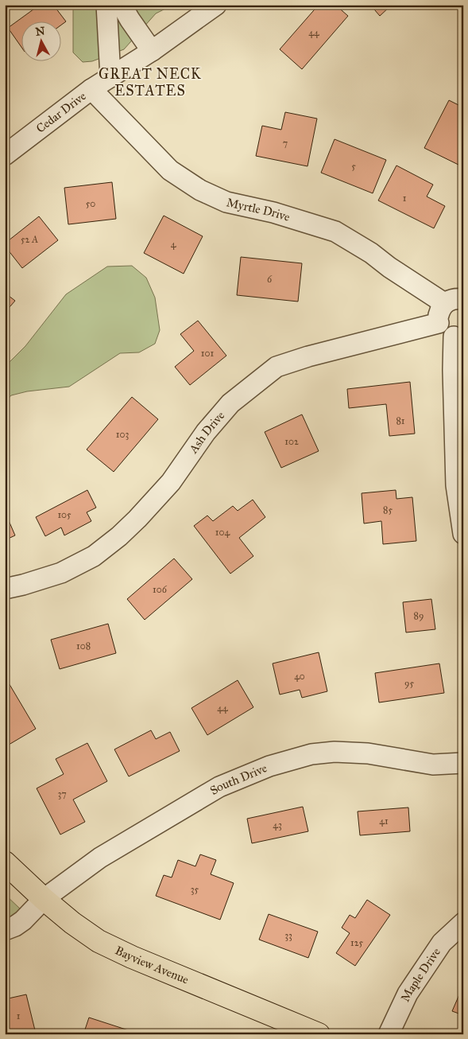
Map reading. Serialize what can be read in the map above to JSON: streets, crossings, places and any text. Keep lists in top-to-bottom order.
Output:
{
  "streets": {
    "main road": ["Bayview Avenue"],
    "street": [
      "Cedar Drive",
      "Myrtle Drive",
      "Ash Drive",
      "South Drive",
      "Maple Drive"
    ]
  },
  "crossings": [
    ["Cedar Drive", "Myrtle Drive"],
    ["South Drive", "Bayview Avenue"]
  ],
  "districts": ["GREAT NECK ESTATES"],
  "house_numbers": [
    "44",
    "7",
    "5",
    "1",
    "50",
    "52 A",
    "4",
    "6",
    "101",
    "81",
    "103",
    "102",
    "85",
    "105",
    "104",
    "106",
    "89",
    "108",
    "40",
    "95",
    "44",
    "37",
    "41",
    "43",
    "35",
    "33",
    "125",
    "1"
  ],
  "north": "top"
}
